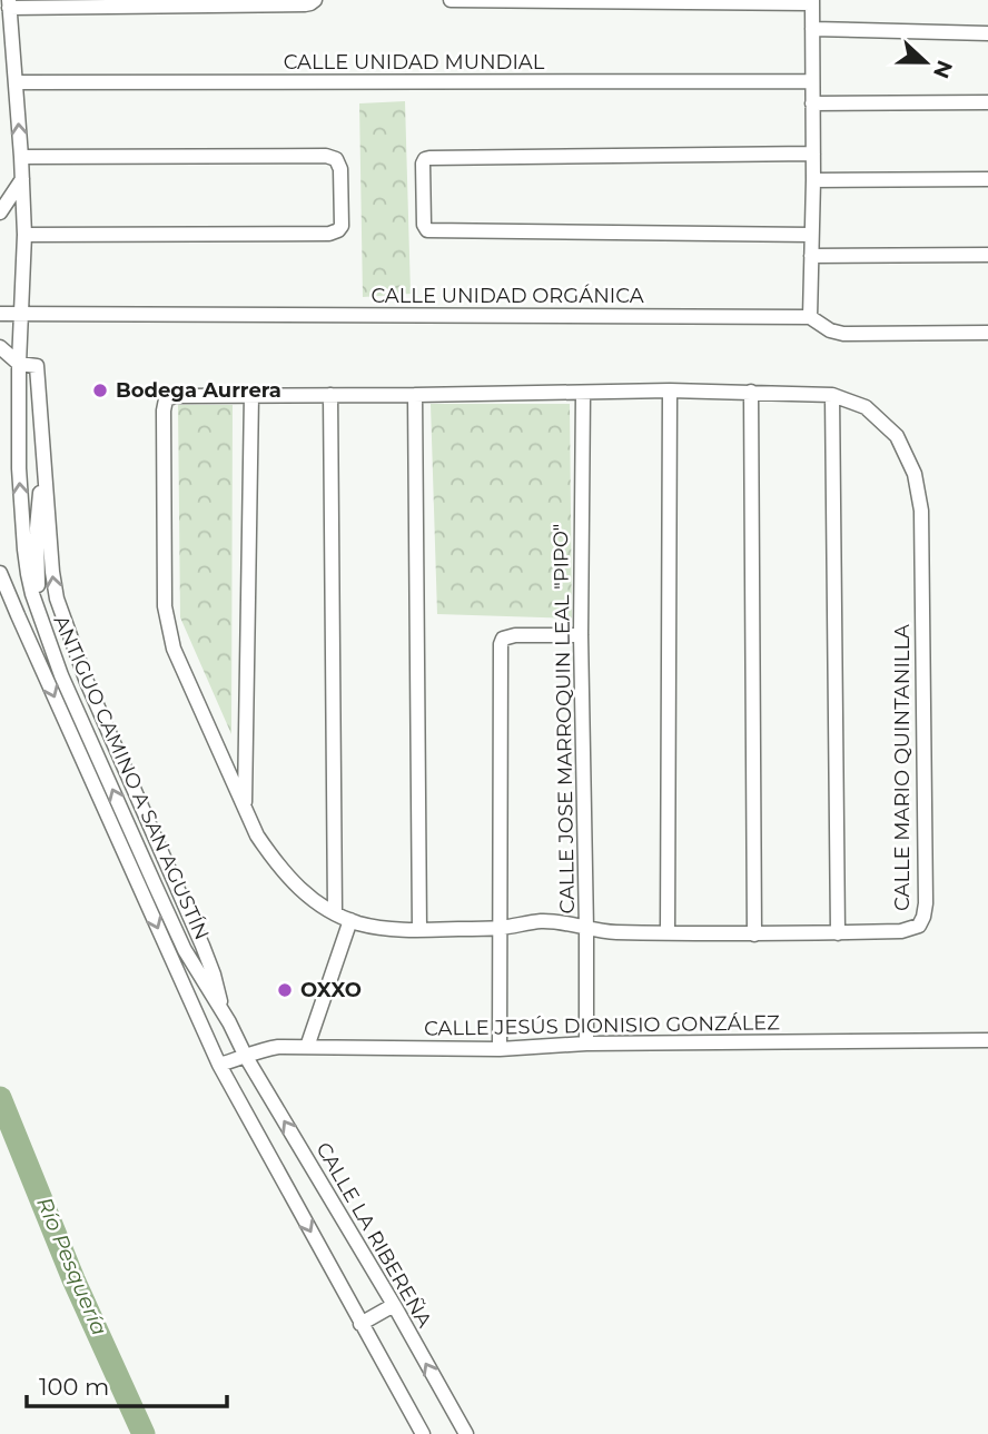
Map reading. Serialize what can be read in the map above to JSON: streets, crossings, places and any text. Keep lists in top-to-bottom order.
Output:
{
  "streets": {
    "street": [
      "CALLE UNIDAD MUNDIAL",
      "CALLE UNIDAD ORGÁNICA",
      "CALLE JOSE MARROQUIN LEAL \"PIPO\"",
      "CALLE MARIO QUINTANILLA",
      "ANTIGUO CAMINO A SAN AGUSTÍN",
      "CALLE JESÚS DIONISIO GONZÁLEZ",
      "CALLE LA RIBEREÑA"
    ]
  },
  "crossings": [
    ["CALLE UNIDAD MUNDIAL", "ANTIGUO CAMINO A SAN AGUSTÍN"],
    ["CALLE UNIDAD ORGÁNICA", "ANTIGUO CAMINO A SAN AGUSTÍN"],
    ["CALLE JOSE MARROQUIN LEAL \"PIPO\"", "CALLE MARIO QUINTANILLA"],
    ["CALLE JOSE MARROQUIN LEAL \"PIPO\"", "CALLE JESÚS DIONISIO GONZÁLEZ"],
    ["ANTIGUO CAMINO A SAN AGUSTÍN", "CALLE JESÚS DIONISIO GONZÁLEZ"],
    ["ANTIGUO CAMINO A SAN AGUSTÍN", "CALLE LA RIBEREÑA"],
    ["CALLE JESÚS DIONISIO GONZÁLEZ", "CALLE LA RIBEREÑA"]
  ],
  "water": ["Río Pesquería"],
  "places": ["Bodega Aurrera", "OXXO"],
  "scale_bar": "100 m",
  "north": "right"
}
